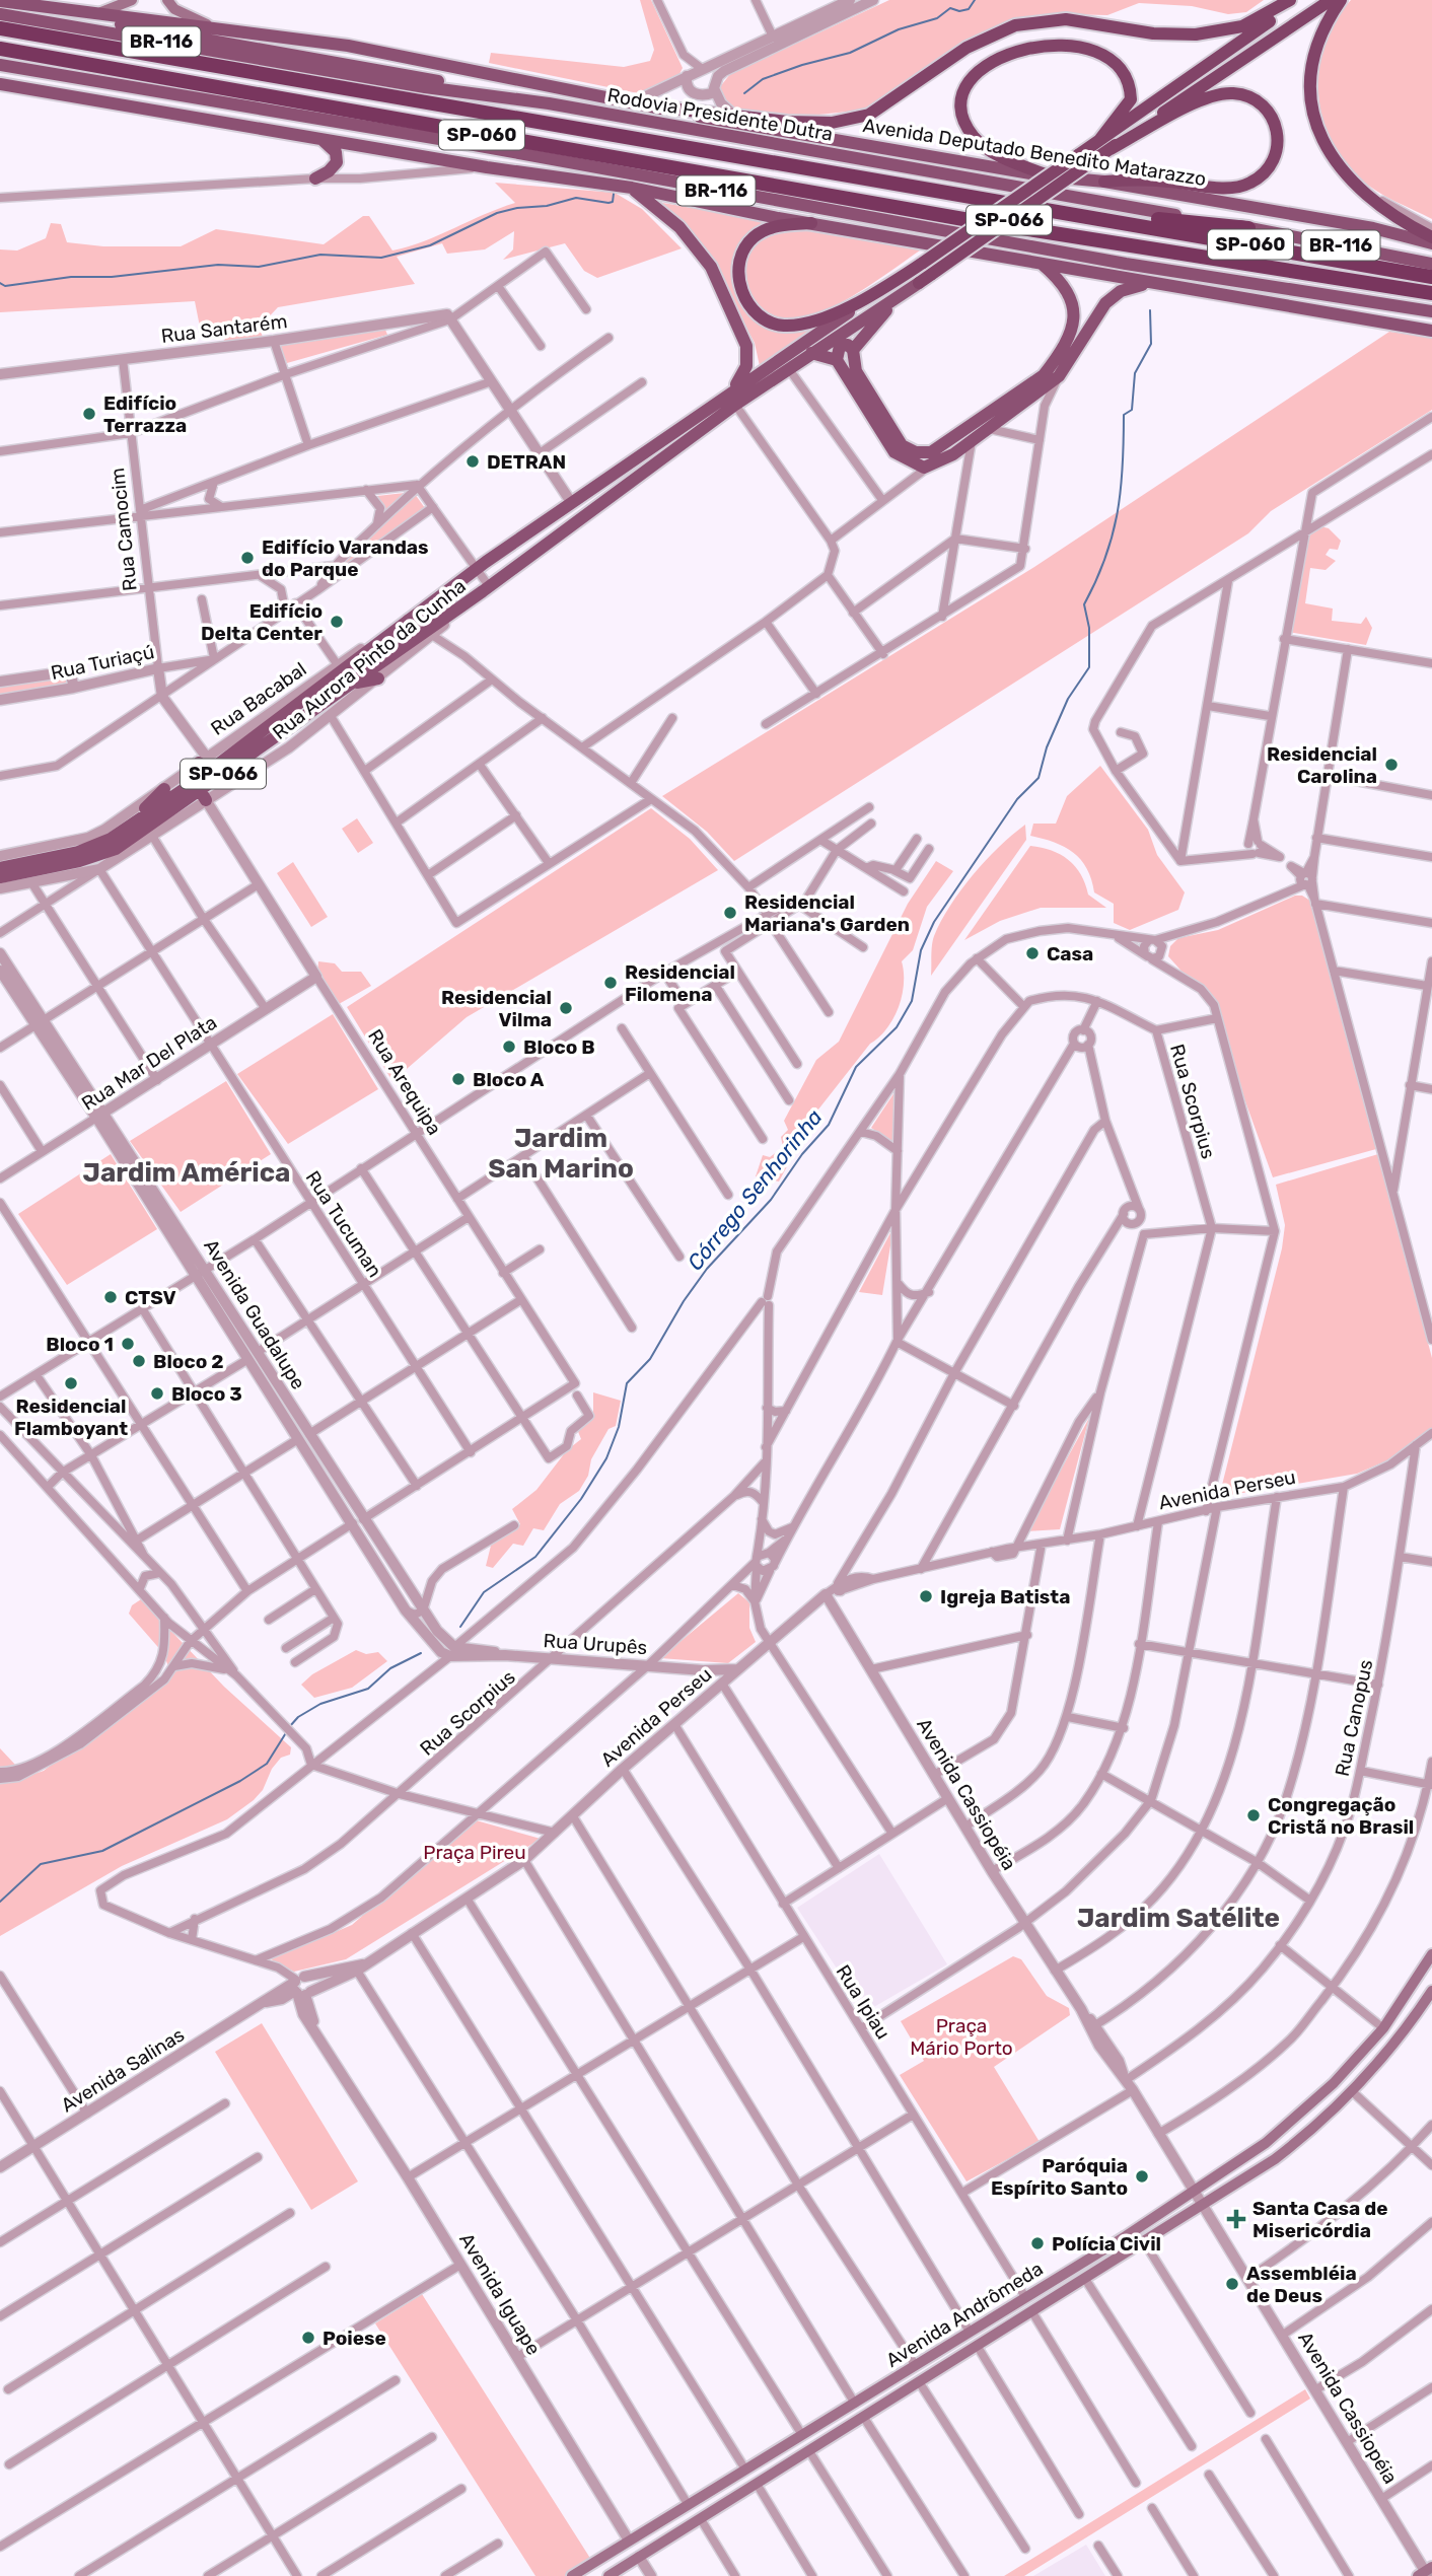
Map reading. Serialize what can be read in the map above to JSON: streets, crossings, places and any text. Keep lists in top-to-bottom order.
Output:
{
  "streets": {
    "highway": ["Rodovia Presidente Dutra", "SP-060", "SP-066"],
    "main road": ["BR-116", "Avenida Deputado Benedito Matarazzo", "Avenida Andrômeda"],
    "street": [
      "Rua Santarém",
      "Rua Camocim",
      "Rua Aurora Pinto da Cunha",
      "Rua Turiaçú",
      "Rua Bacabal",
      "Rua Mar Del Plata",
      "Rua Arequipa",
      "Rua Scorpius",
      "Rua Tucuman",
      "Avenida Guadalupe",
      "Avenida Perseu",
      "Rua Urupês",
      "Rua Canopus",
      "Avenida Cassiopéia",
      "Rua Ipiau",
      "Avenida Salinas",
      "Avenida Iguape"
    ]
  },
  "crossings": [
    ["SP-066", "Rua Aurora Pinto da Cunha"],
    ["SP-066", "Rua Bacabal"],
    ["SP-066", "Rua Arequipa"],
    ["Rua Santarém", "Rua Camocim"],
    ["Rua Camocim", "Rua Turiaçú"],
    ["Rua Aurora Pinto da Cunha", "Rua Arequipa"],
    ["Rua Aurora Pinto da Cunha", "Rua Tucuman"],
    ["Rua Mar Del Plata", "Rua Arequipa"],
    ["Rua Mar Del Plata", "Rua Tucuman"],
    ["Rua Mar Del Plata", "Avenida Guadalupe"],
    ["Rua Scorpius", "Avenida Perseu"],
    ["Rua Scorpius", "Rua Urupês"],
    ["Avenida Guadalupe", "Rua Urupês"],
    ["Avenida Perseu", "Rua Urupês"],
    ["Avenida Perseu", "Rua Canopus"],
    ["Avenida Perseu", "Avenida Cassiopéia"],
    ["Avenida Perseu", "Rua Ipiau"],
    ["Avenida Perseu", "Avenida Salinas"],
    ["Avenida Perseu", "Avenida Iguape"],
    ["Rua Canopus", "Avenida Cassiopéia"],
    ["Avenida Cassiopéia", "Avenida Andrômeda"],
    ["Rua Ipiau", "Avenida Andrômeda"],
    ["Avenida Salinas", "Avenida Iguape"],
    ["Avenida Iguape", "Avenida Andrômeda"]
  ],
  "districts": ["Jardim San Marino", "Jardim América", "Jardim Satélite"],
  "water": ["Córrego Senhorinha"],
  "parks": ["Praça Pireu", "Praça Mário Porto"],
  "places": {
    "other": [
      "Edifício Terrazza",
      "DETRAN",
      "Edifício Varandas do Parque",
      "Edifício Delta Center",
      "Residencial Carolina",
      "Residencial Mariana's Garden",
      "Casa",
      "Residencial Filomena",
      "Residencial Vilma",
      "Bloco B",
      "Bloco A",
      "CTSV",
      "Bloco 1",
      "Bloco 2",
      "Residencial Flamboyant",
      "Bloco 3",
      "Igreja Batista",
      "Congregação Cristã no Brasil",
      "Paróquia Espírito Santo",
      "Polícia Civil",
      "Assembléia de Deus",
      "Poiese"
    ],
    "health": ["Santa Casa de Misericórdia"]
  }
}
